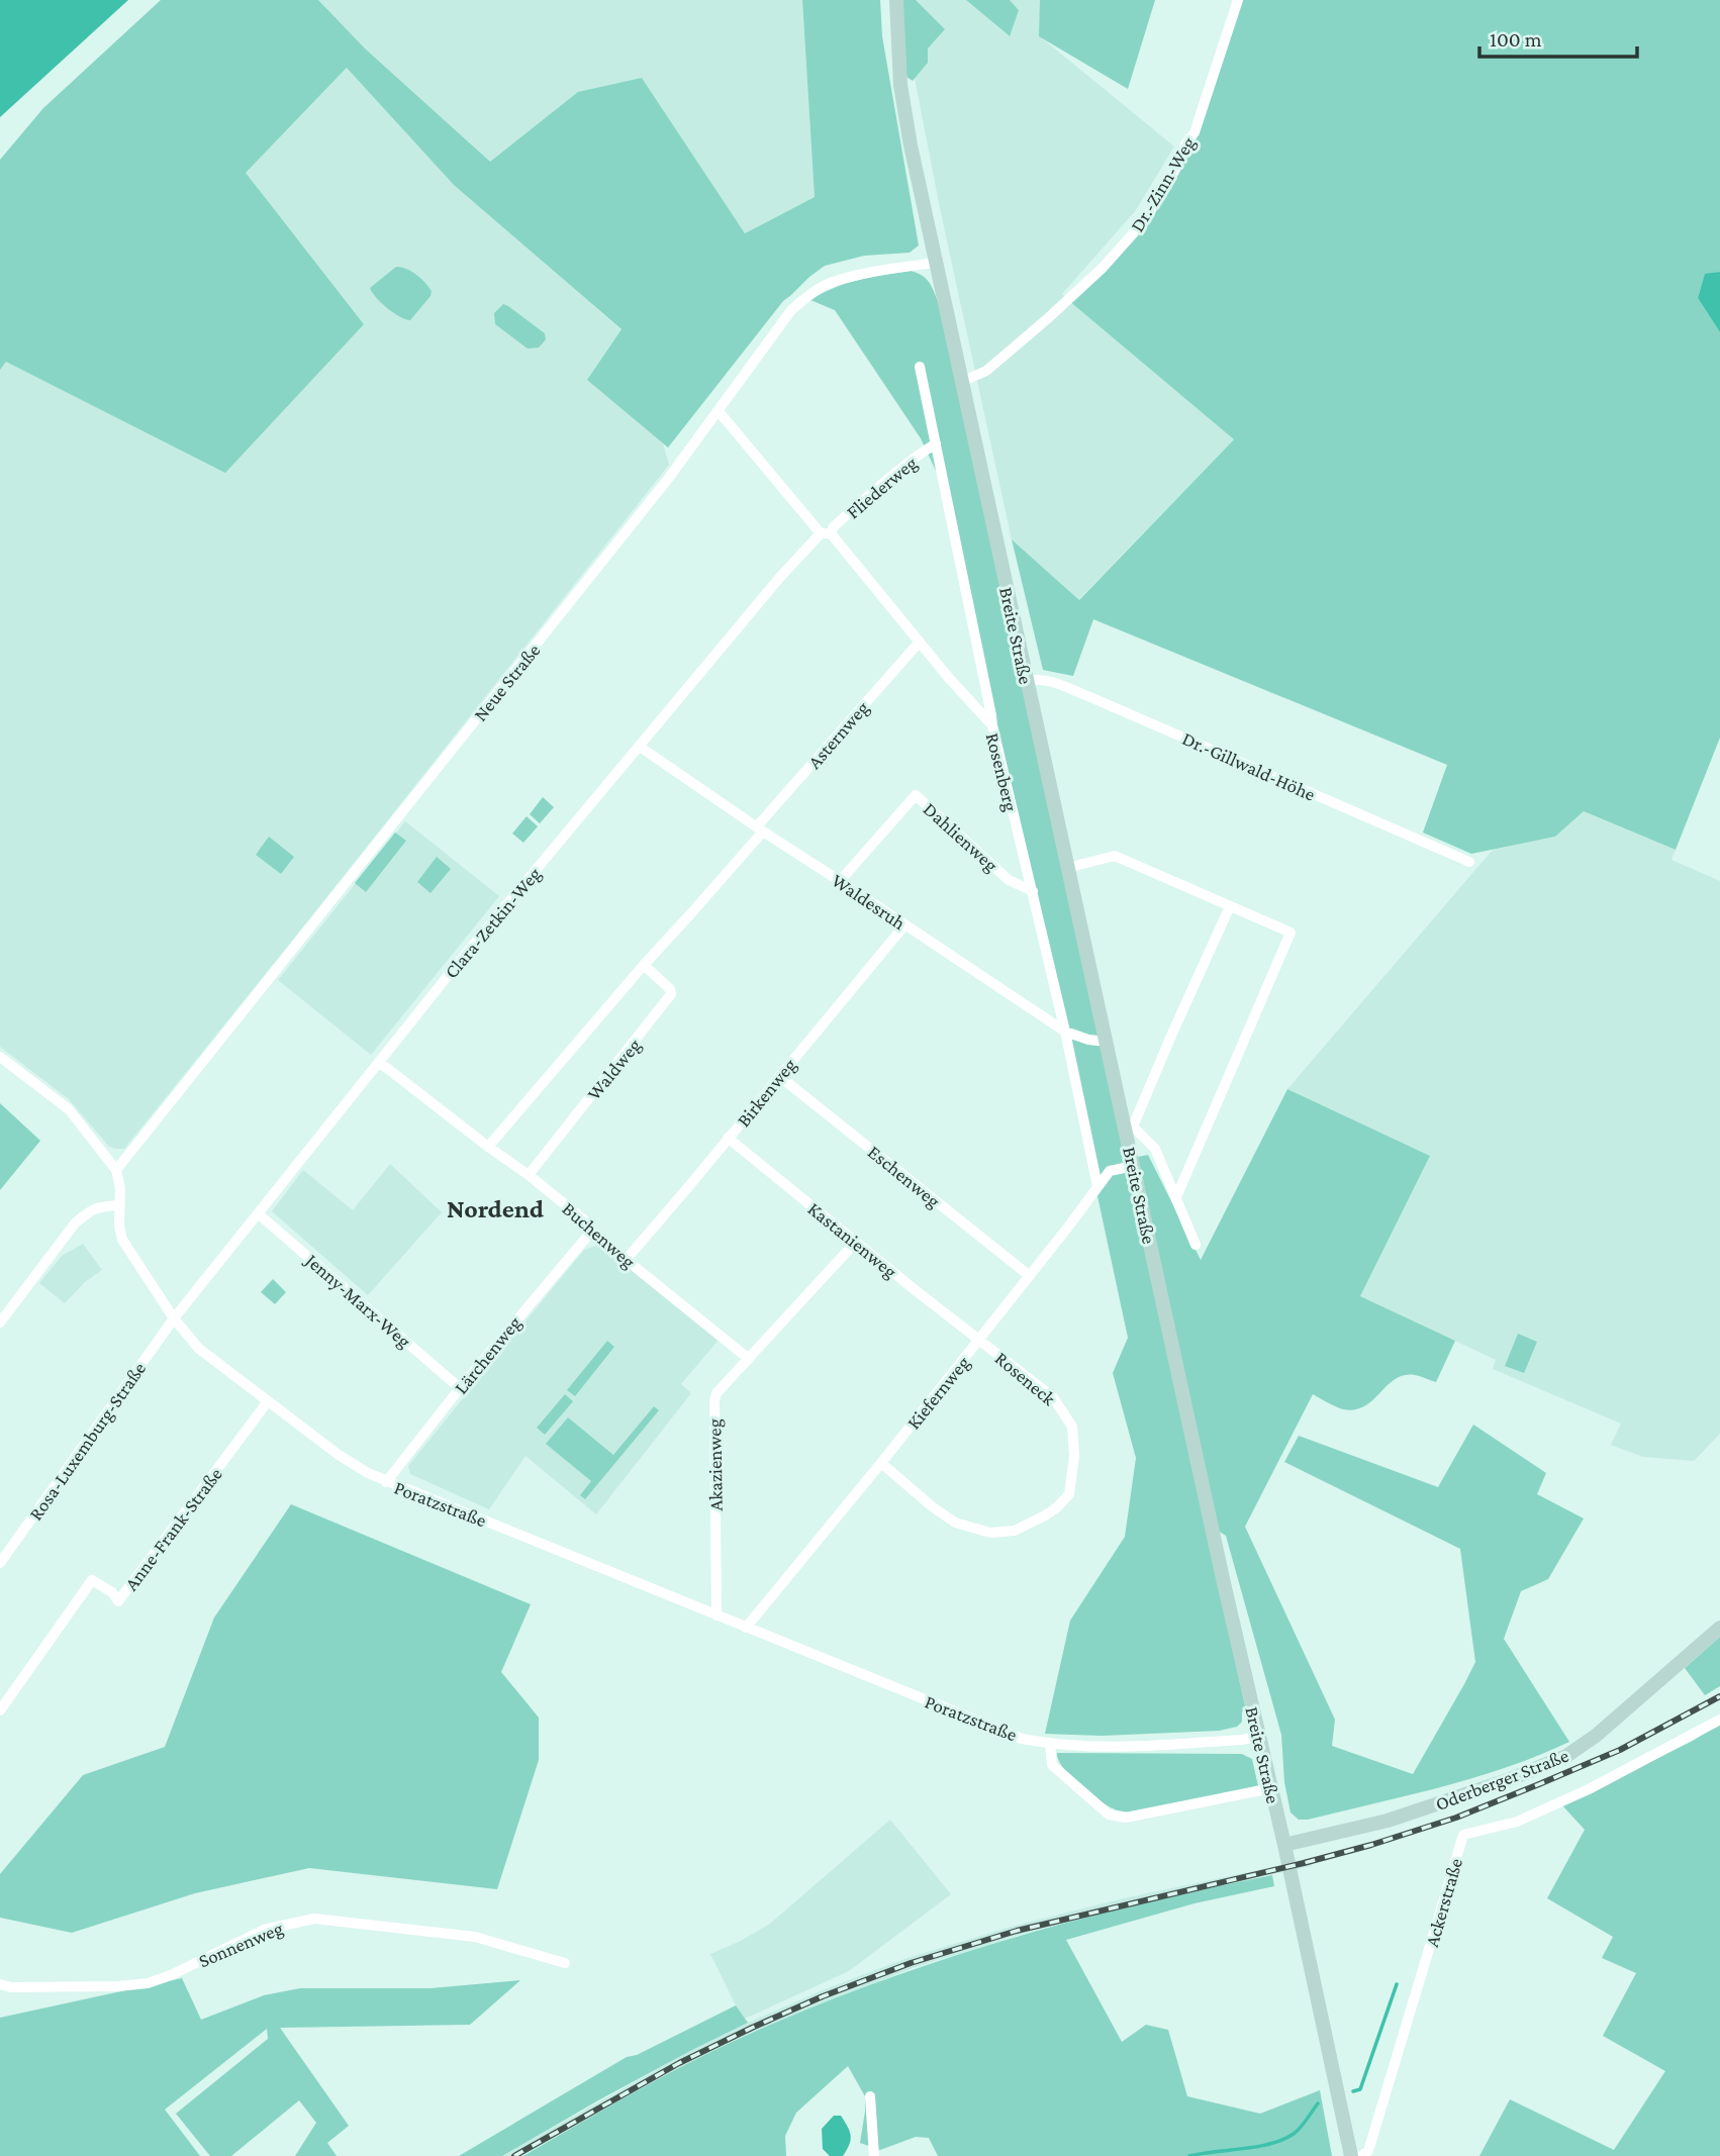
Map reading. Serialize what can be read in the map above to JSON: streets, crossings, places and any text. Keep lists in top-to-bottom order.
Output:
{
  "streets": {
    "main road": ["Breite Straße", "Oderberger Straße"],
    "street": [
      "Dr.-Zinn-Weg",
      "Fliederweg",
      "Neue Straße",
      "Asternweg",
      "Dr.-Gillwald-Höhe",
      "Rosenberg",
      "Dahlienweg",
      "Waldesruh",
      "Clara-Zetkin-Weg",
      "Waldweg",
      "Birkenweg",
      "Eschenweg",
      "Buchenweg",
      "Kastanienweg",
      "Jenny-Marx-Weg",
      "Lärchenweg",
      "Roseneck",
      "Kiefernweg",
      "Rosa-Luxemburg-Straße",
      "Akazienweg",
      "Poratzstraße",
      "Anne-Frank-Straße",
      "Ackerstraße",
      "Sonnenweg"
    ]
  },
  "crossings": [
    ["Dr.-Zinn-Weg", "Breite Straße"],
    ["Fliederweg", "Rosenberg"],
    ["Fliederweg", "Clara-Zetkin-Weg"],
    ["Breite Straße", "Neue Straße"],
    ["Breite Straße", "Dr.-Gillwald-Höhe"],
    ["Breite Straße", "Waldesruh"],
    ["Breite Straße", "Kiefernweg"],
    ["Breite Straße", "Poratzstraße"],
    ["Breite Straße", "Oderberger Straße"],
    ["Neue Straße", "Rosenberg"],
    ["Neue Straße", "Poratzstraße"],
    ["Asternweg", "Rosenberg"],
    ["Asternweg", "Waldesruh"],
    ["Rosenberg", "Dahlienweg"],
    ["Rosenberg", "Waldesruh"],
    ["Rosenberg", "Clara-Zetkin-Weg"],
    ["Rosenberg", "Kiefernweg"],
    ["Dahlienweg", "Waldesruh"],
    ["Waldesruh", "Clara-Zetkin-Weg"],
    ["Waldesruh", "Birkenweg"],
    ["Clara-Zetkin-Weg", "Buchenweg"],
    ["Clara-Zetkin-Weg", "Jenny-Marx-Weg"],
    ["Clara-Zetkin-Weg", "Rosa-Luxemburg-Straße"],
    ["Clara-Zetkin-Weg", "Poratzstraße"],
    ["Waldweg", "Buchenweg"],
    ["Birkenweg", "Eschenweg"],
    ["Birkenweg", "Buchenweg"],
    ["Birkenweg", "Kastanienweg"],
    ["Eschenweg", "Kiefernweg"],
    ["Buchenweg", "Lärchenweg"],
    ["Buchenweg", "Akazienweg"],
    ["Kastanienweg", "Roseneck"],
    ["Kastanienweg", "Kiefernweg"],
    ["Kastanienweg", "Akazienweg"],
    ["Jenny-Marx-Weg", "Lärchenweg"],
    ["Lärchenweg", "Poratzstraße"],
    ["Roseneck", "Kiefernweg"],
    ["Kiefernweg", "Poratzstraße"],
    ["Rosa-Luxemburg-Straße", "Poratzstraße"],
    ["Akazienweg", "Poratzstraße"],
    ["Poratzstraße", "Anne-Frank-Straße"]
  ],
  "districts": ["Nordend"],
  "scale_bar": "100 m"
}
